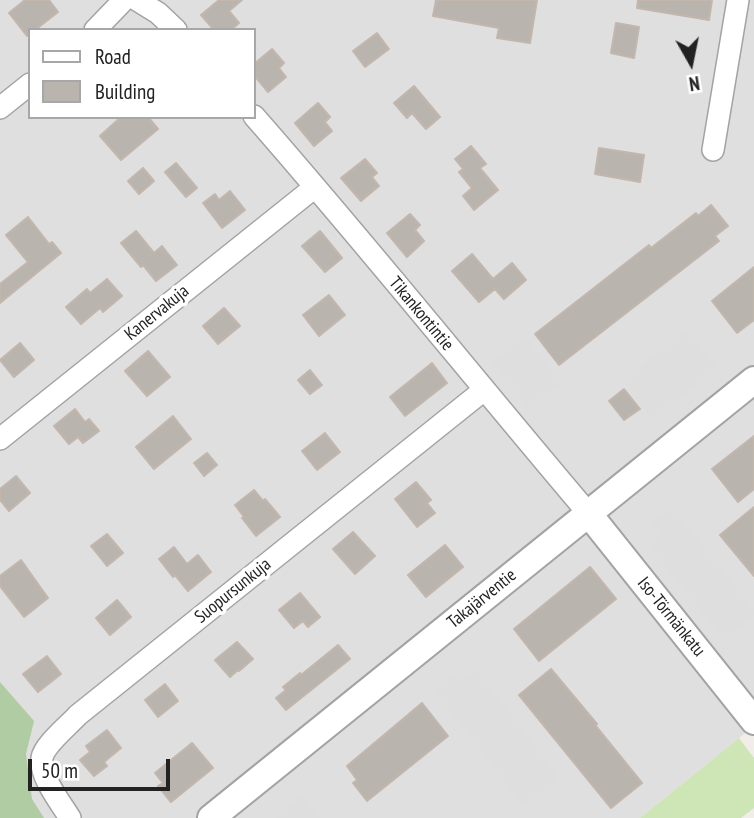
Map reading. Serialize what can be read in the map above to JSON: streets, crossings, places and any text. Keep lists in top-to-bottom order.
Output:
{
  "streets": {
    "street": [
      "Kanervakuja",
      "Tikankontintie",
      "Suopursunkuja",
      "Takajärventie",
      "Iso-Törmänkatu"
    ]
  },
  "crossings": [
    ["Kanervakuja", "Tikankontintie"],
    ["Tikankontintie", "Suopursunkuja"],
    ["Tikankontintie", "Takajärventie"],
    ["Tikankontintie", "Iso-Törmänkatu"],
    ["Takajärventie", "Iso-Törmänkatu"]
  ],
  "legend": ["Road", "Building"],
  "scale_bar": "50 m",
  "north": "bottom"
}
